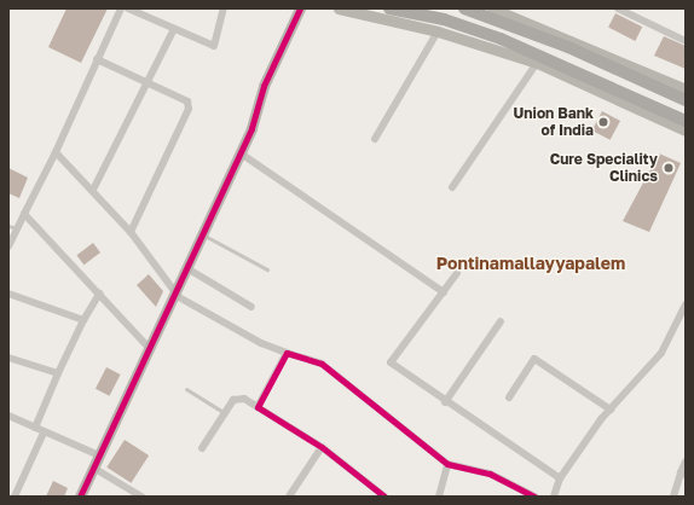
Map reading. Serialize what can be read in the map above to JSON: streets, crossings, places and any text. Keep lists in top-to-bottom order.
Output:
{
  "districts": ["Pontinamallayyapalem"],
  "places": ["Union Bank of India", "Cure Speciality Clinics"]
}
